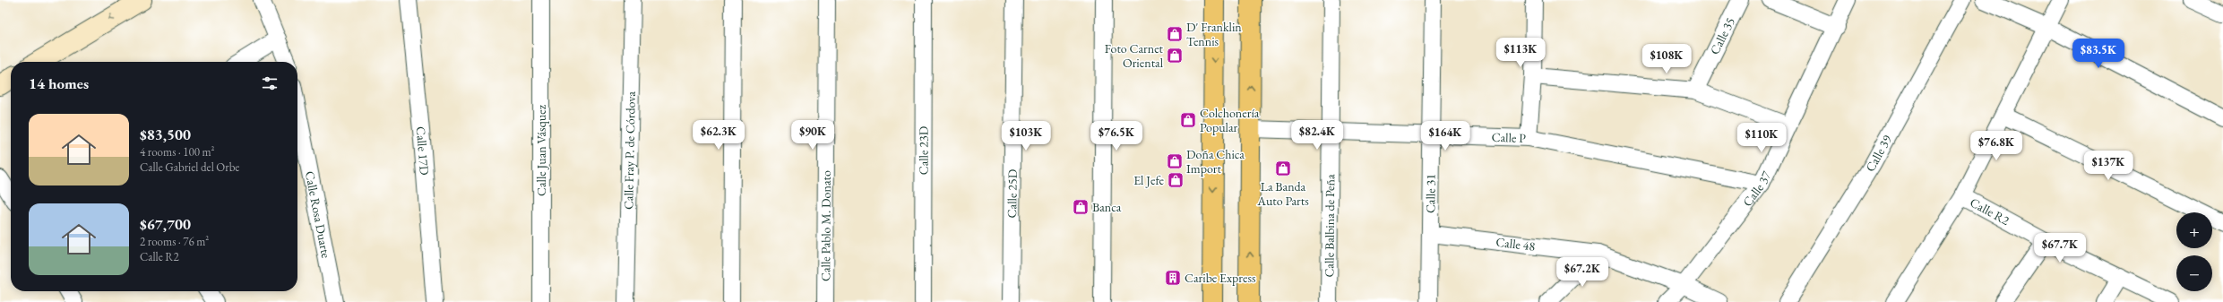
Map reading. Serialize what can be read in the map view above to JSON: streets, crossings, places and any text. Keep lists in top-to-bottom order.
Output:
{
  "streets": {
    "street": [
      "Calle 35",
      "Calle P",
      "Calle 17D",
      "Calle Juan Vásquez",
      "Calle Fray P. de Córdova",
      "Calle 23D",
      "Calle 39",
      "Calle 37",
      "Calle 25D",
      "Calle 31",
      "Calle R2",
      "Calle Rosa Duarte",
      "Calle Pablo M. Donato",
      "Calle Balbina de Peña",
      "Calle 48"
    ]
  },
  "crossings": [
    ["Calle P", "Calle 37"],
    ["Calle P", "Calle 31"],
    ["Calle P", "Calle Balbina de Peña"],
    ["Calle 37", "Calle 48"],
    ["Calle 31", "Calle 48"]
  ],
  "places": {
    "shop": [
      "D' Franklin Tennis",
      "Foto Carnet Oriental",
      "Colchonería Popular",
      "Doña Chica Import",
      "La Banda Auto Parts",
      "El Jefe",
      "Banca"
    ],
    "building": ["Caribe Express"]
  },
  "page": {
    "price": [
      "$113K",
      "$83.5K",
      "$108K",
      "$62.3K",
      "$90K",
      "$82.4K",
      "$103K",
      "$76.5K",
      "$164K",
      "$110K",
      "$76.8K",
      "$137K",
      "$67.7K",
      "$67.2K"
    ],
    "heading": "14 homes",
    "list": [
      {
        "name": "$83,500",
        "note": "4 rooms · 100 m² · Calle Gabriel del Orbe"
      },
      {
        "name": "$67,700",
        "note": "2 rooms · 76 m² · Calle R2"
      }
    ],
    "map_buttons": ["+", "−"]
  }
}
